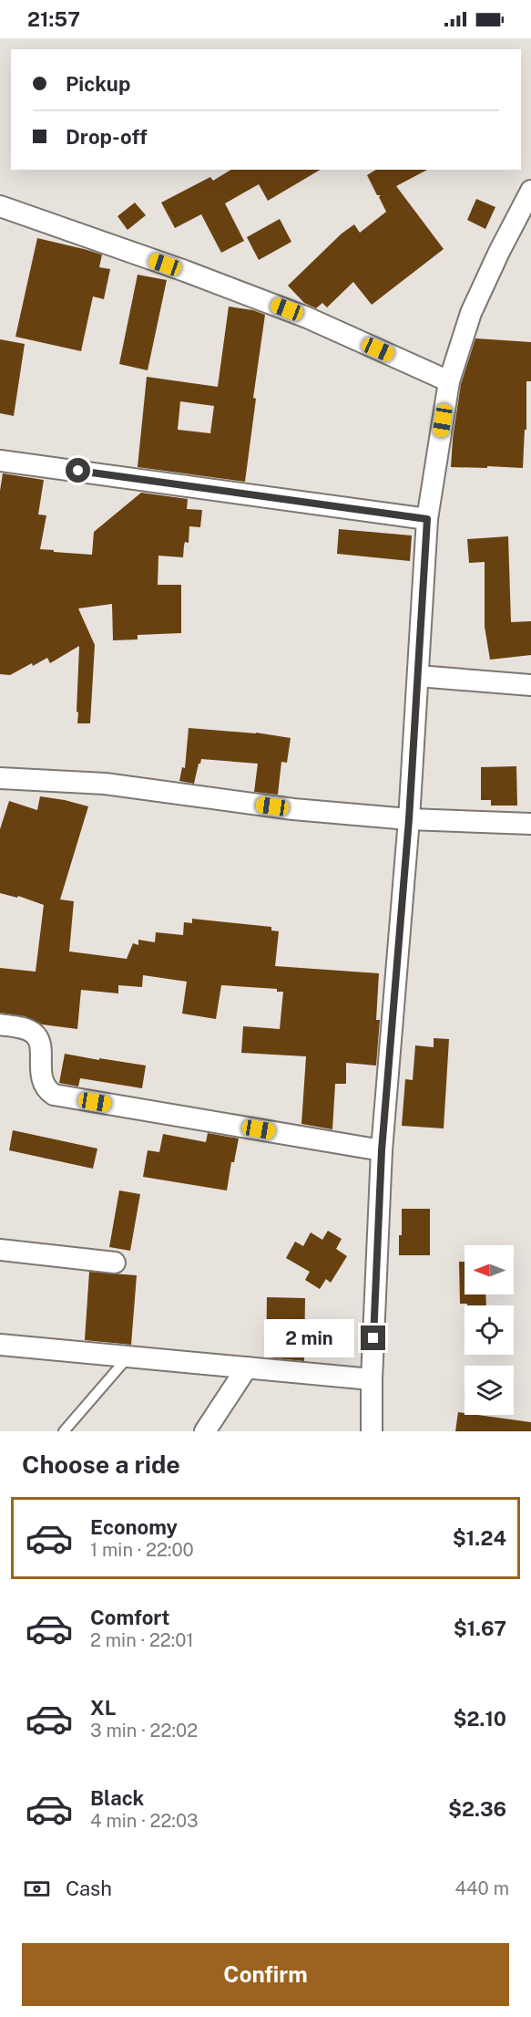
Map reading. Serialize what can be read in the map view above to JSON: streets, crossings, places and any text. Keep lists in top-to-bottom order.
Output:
{
  "north": "left",
  "page": {
    "status": "21:57",
    "banner": ["Pickup", "Drop-off"],
    "bubble": "2 min",
    "heading": "Choose a ride",
    "list": [
      {
        "name": "Economy",
        "note": "1 min · 22:00",
        "value": "$1.24"
      },
      {
        "name": "Comfort",
        "note": "2 min · 22:01",
        "value": "$1.67"
      },
      {
        "name": "XL",
        "note": "3 min · 22:02",
        "value": "$2.10"
      },
      {
        "name": "Black",
        "note": "4 min · 22:03",
        "value": "$2.36"
      }
    ],
    "pay": ["Cash", "440 m"],
    "buttons": "Confirm"
  }
}
